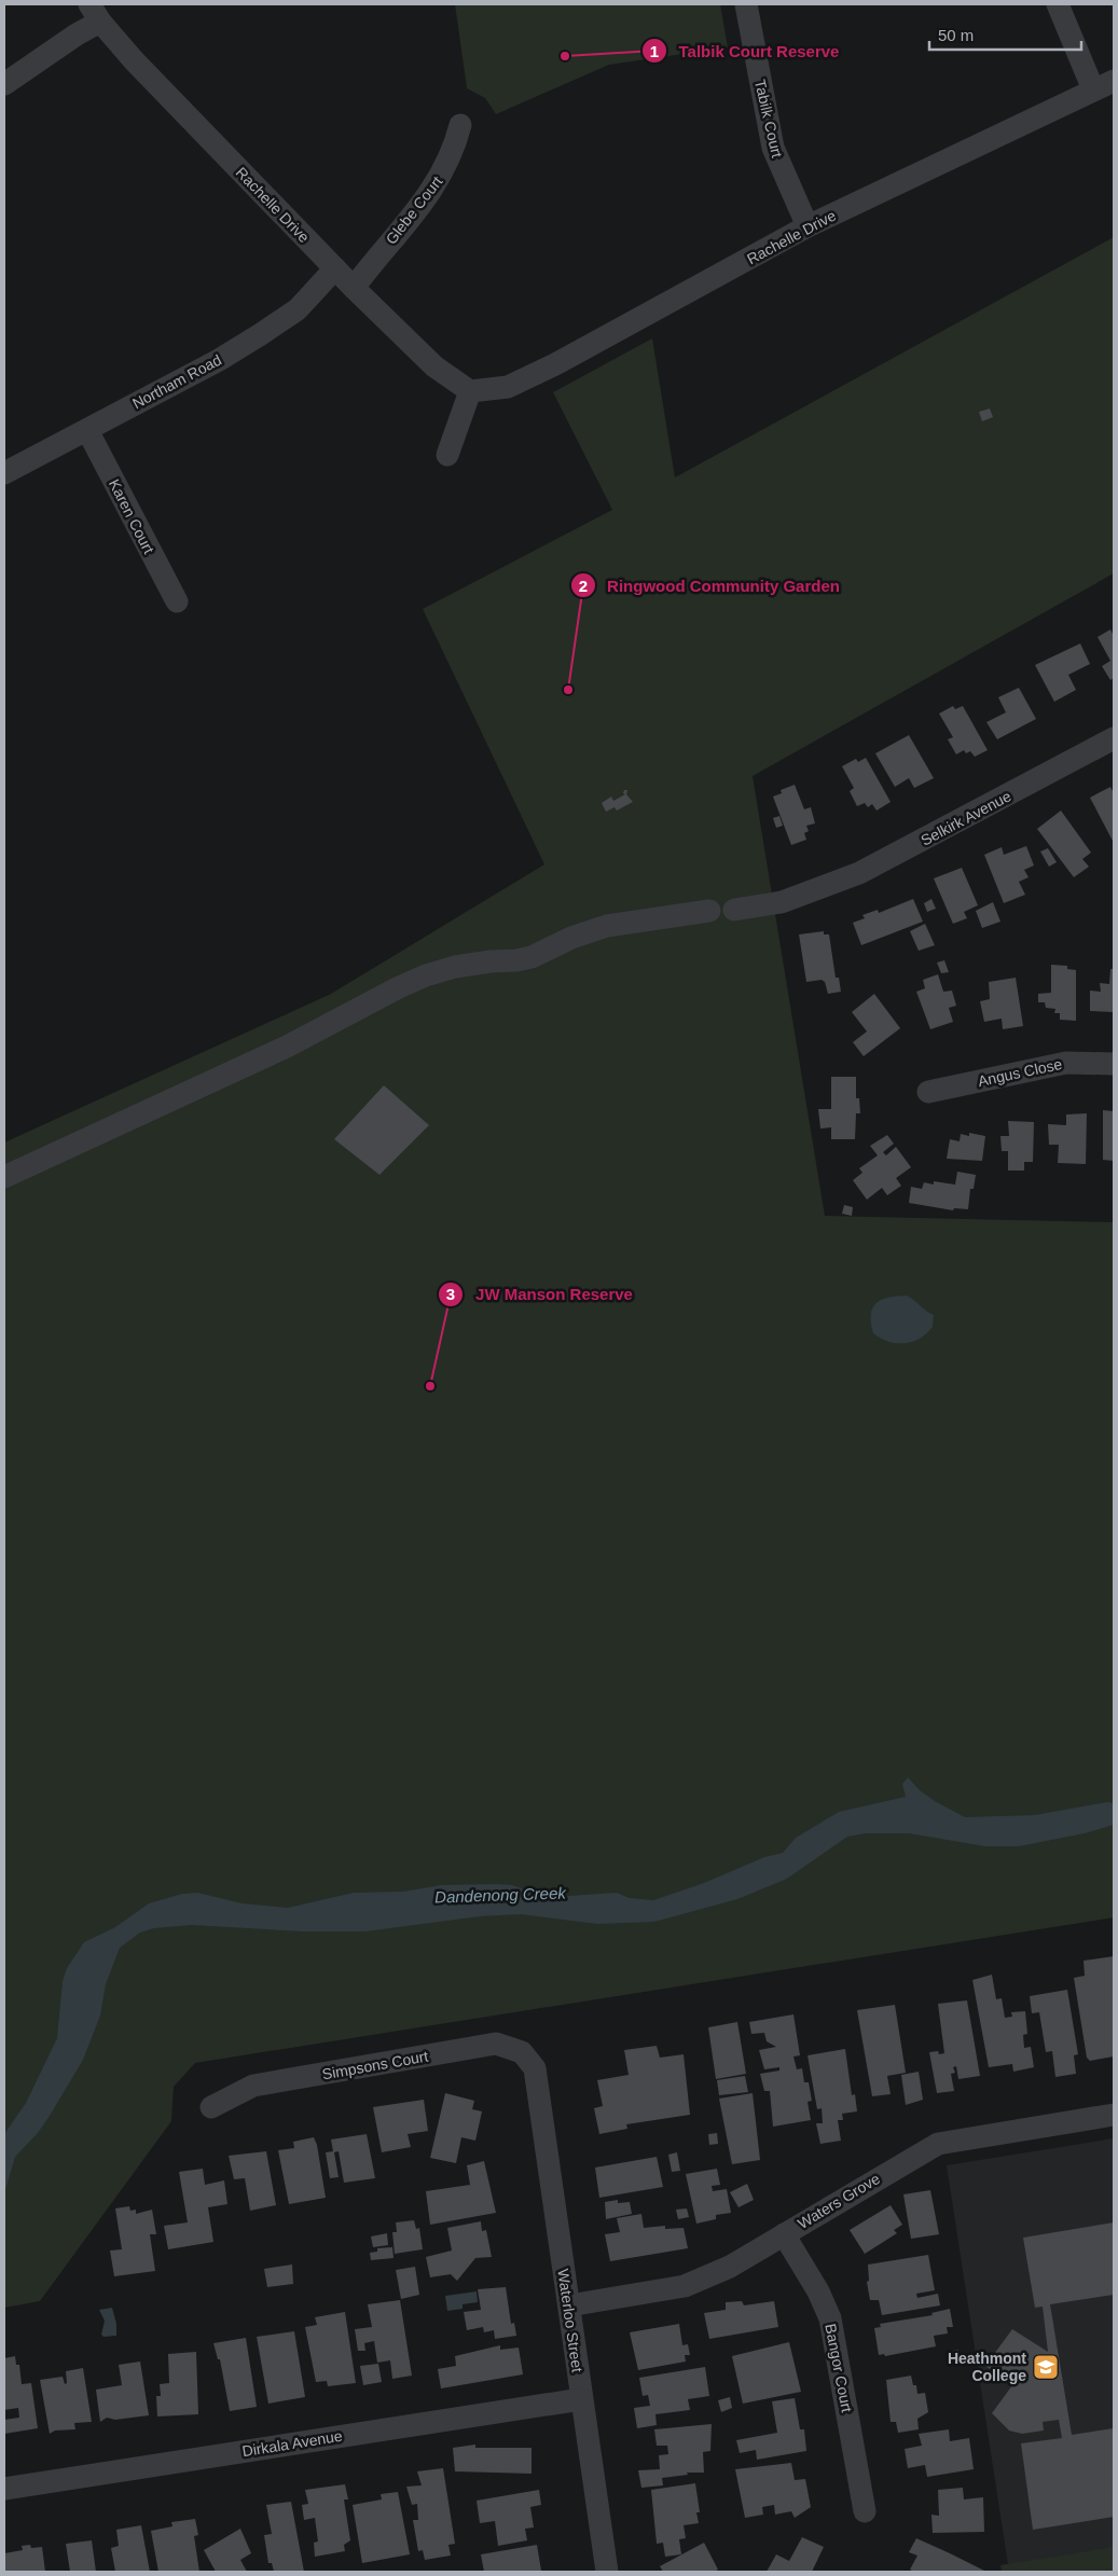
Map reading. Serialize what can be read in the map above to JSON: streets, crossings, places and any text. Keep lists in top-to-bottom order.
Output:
{
  "streets": {
    "street": [
      "Tabilk Court",
      "Rachelle Drive",
      "Glebe Court",
      "Northam Road",
      "Karen Court",
      "Selkirk Avenue",
      "Angus Close",
      "Simpsons Court",
      "Waters Grove",
      "Waterloo Street",
      "Bangor Court",
      "Dirkala Avenue"
    ]
  },
  "crossings": [
    ["Tabilk Court", "Rachelle Drive"],
    ["Rachelle Drive", "Glebe Court"],
    ["Rachelle Drive", "Northam Road"],
    ["Northam Road", "Karen Court"],
    ["Simpsons Court", "Waterloo Street"],
    ["Waters Grove", "Waterloo Street"],
    ["Waters Grove", "Bangor Court"],
    ["Waterloo Street", "Dirkala Avenue"]
  ],
  "water": ["Dandenong Creek"],
  "places": {
    "other": ["Talbik Court Reserve", "Ringwood Community Garden", "JW Manson Reserve"],
    "school or university": ["Heathmont College"]
  },
  "scale_bar": "50 m"
}
